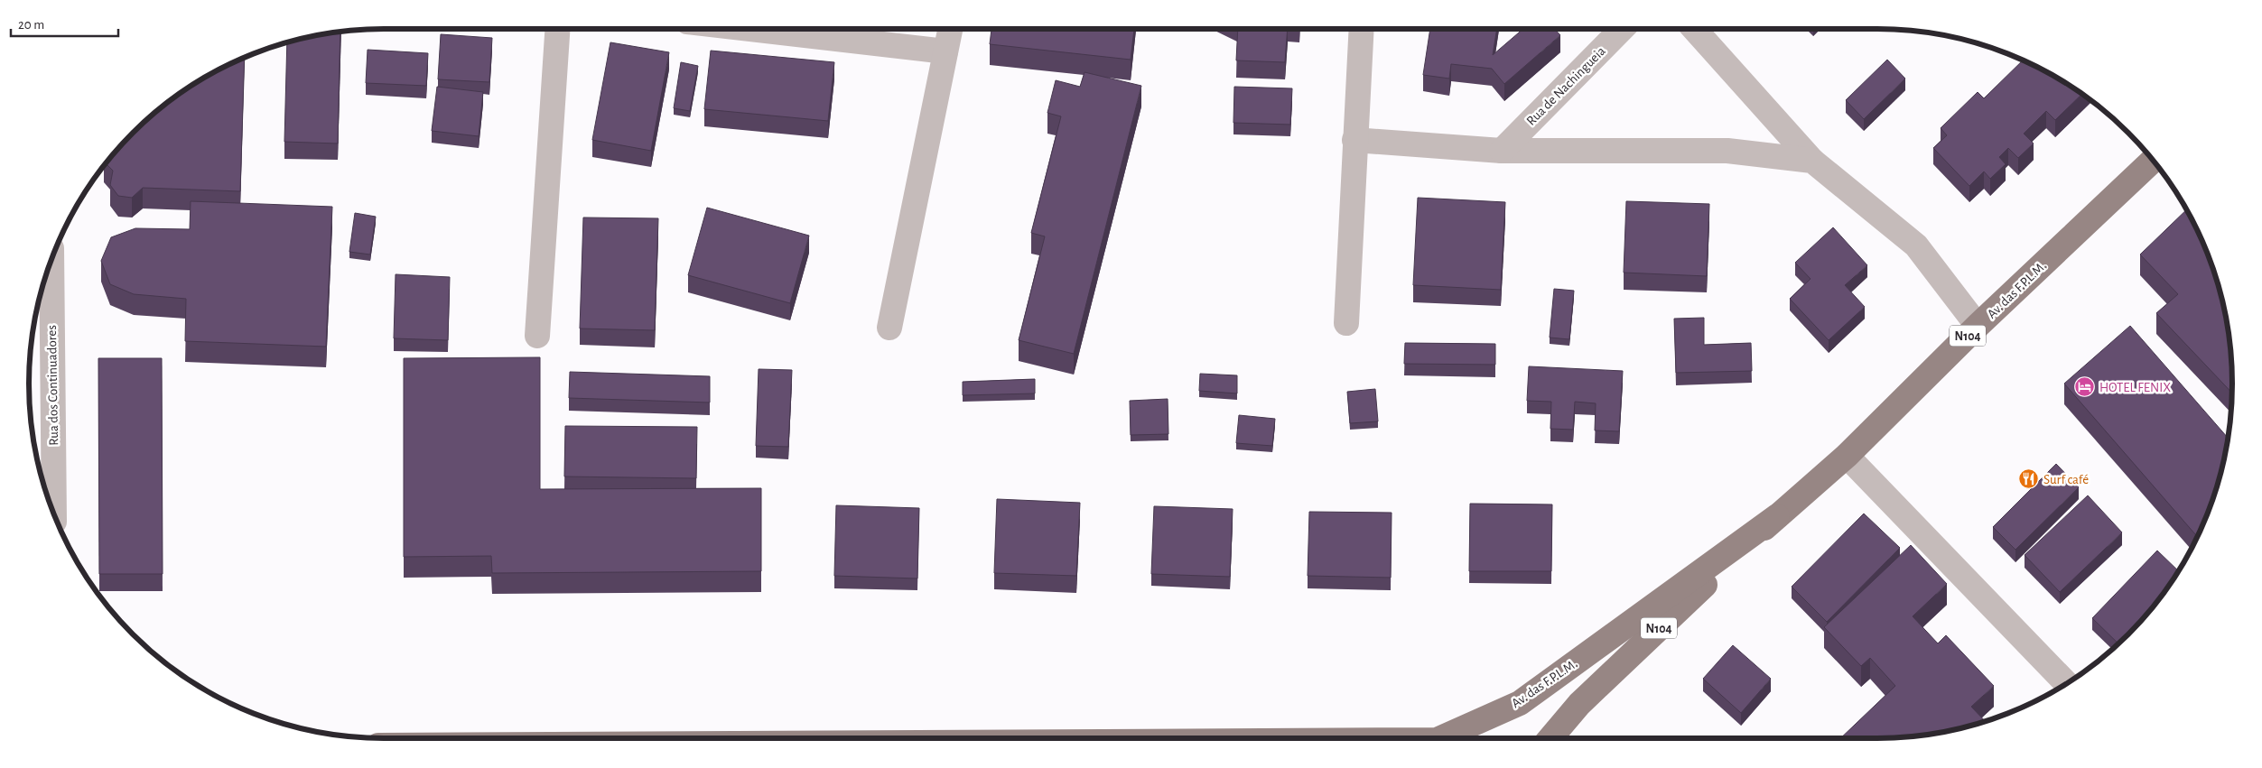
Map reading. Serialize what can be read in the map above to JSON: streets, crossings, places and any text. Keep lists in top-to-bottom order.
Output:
{
  "streets": {
    "main road": ["Av. das F.P.L.M.", "N104"],
    "street": ["Rua de Nachingueia", "Rua dos Continuadores"]
  },
  "places": {
    "hotel": ["HOTEL FENIX"],
    "restaurant": ["Surf café"]
  },
  "scale_bar": "20 m"
}
